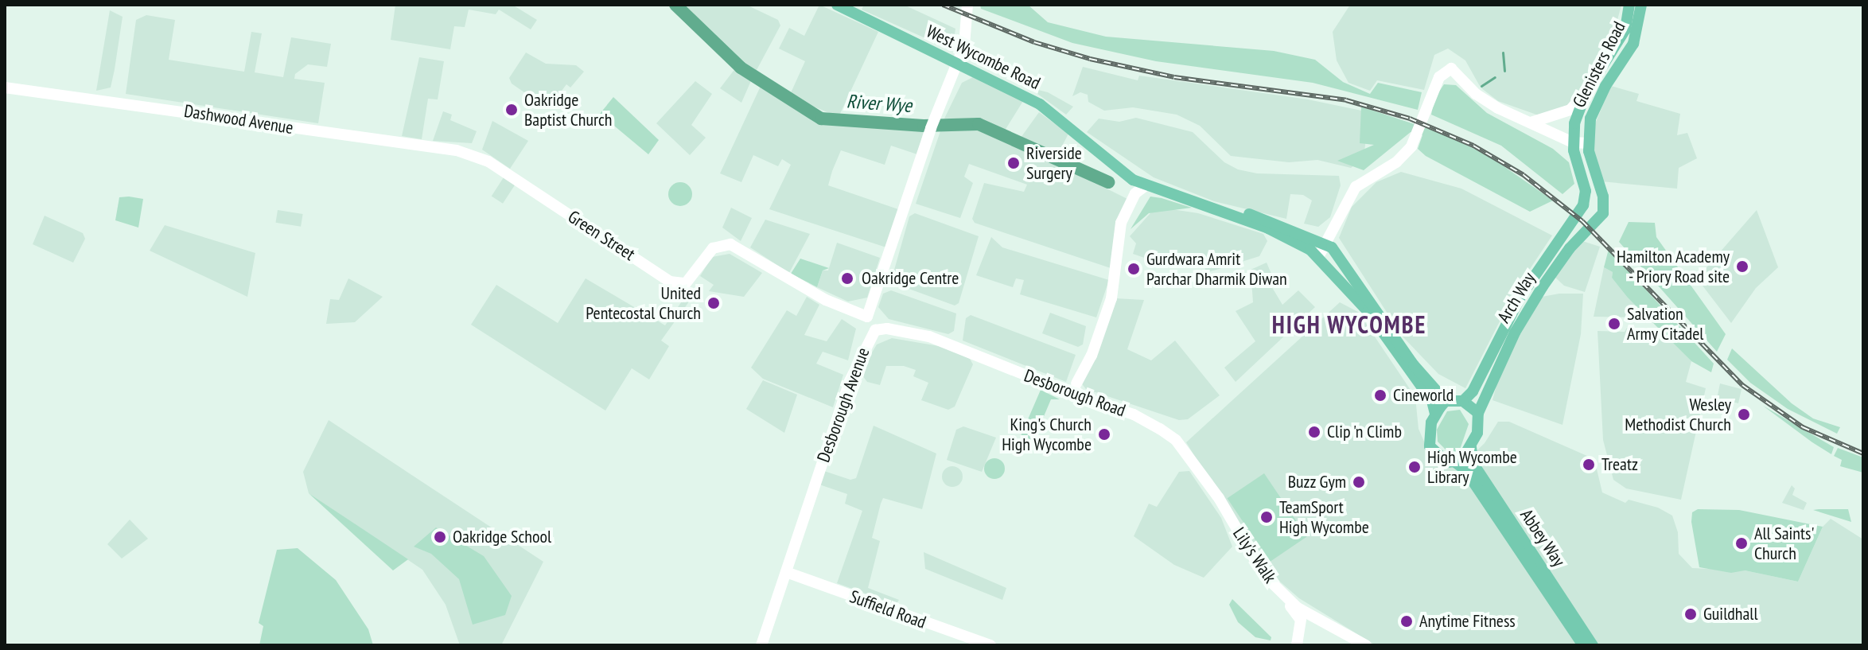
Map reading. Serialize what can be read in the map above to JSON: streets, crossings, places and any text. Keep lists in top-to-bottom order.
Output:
{
  "streets": {
    "main road": [
      "West Wycombe Road",
      "Glenisters Road",
      "Arch Way",
      "Abbey Way"
    ],
    "street": [
      "Dashwood Avenue",
      "Green Street",
      "Desborough Road",
      "Desborough Avenue",
      "Lily's Walk",
      "Suffield Road"
    ]
  },
  "crossings": [
    ["Glenisters Road", "Arch Way"],
    ["Dashwood Avenue", "Green Street"],
    ["Green Street", "Desborough Avenue"],
    ["Arch Way", "Abbey Way"],
    ["Desborough Road", "Desborough Avenue"],
    ["Desborough Road", "Lily's Walk"],
    ["Desborough Avenue", "Suffield Road"]
  ],
  "districts": ["HIGH WYCOMBE"],
  "water": ["River Wye"],
  "places": [
    "Oakridge Baptist Church",
    "Riverside Surgery",
    "Hamilton Academy - Priory Road site",
    "Gurdwara Amrit Parchar Dharmik Diwan",
    "Oakridge Centre",
    "United Pentecostal Church",
    "Salvation Army Citadel",
    "Cineworld",
    "Wesley Methodist Church",
    "Clip 'n Climb",
    "King's Church High Wycombe",
    "Treatz",
    "High Wycombe Library",
    "Buzz Gym",
    "TeamSport High Wycombe",
    "Oakridge School",
    "All Saints' Church",
    "Guildhall",
    "Anytime Fitness"
  ]
}
